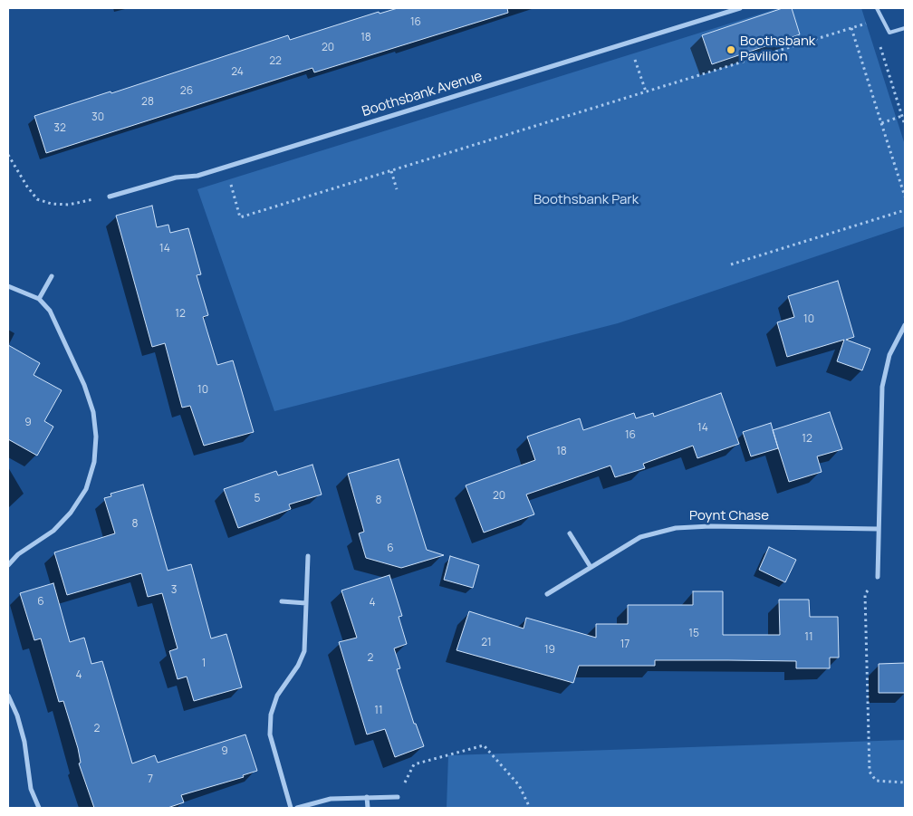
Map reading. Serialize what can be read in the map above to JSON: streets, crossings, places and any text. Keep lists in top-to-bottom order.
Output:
{
  "streets": {
    "street": ["Boothsbank Avenue", "Poynt Chase"]
  },
  "parks": ["Boothsbank Park"],
  "places": ["Boothsbank Pavilion"],
  "house_numbers": [
    "16",
    "18",
    "20",
    "22",
    "24",
    "26",
    "28",
    "30",
    "32",
    "14",
    "12",
    "10",
    "10",
    "9",
    "14",
    "16",
    "12",
    "18",
    "20",
    "5",
    "8",
    "8",
    "6",
    "3",
    "6",
    "4",
    "15",
    "11",
    "21",
    "17",
    "19",
    "2",
    "1",
    "4",
    "11",
    "2",
    "9",
    "7"
  ]
}
